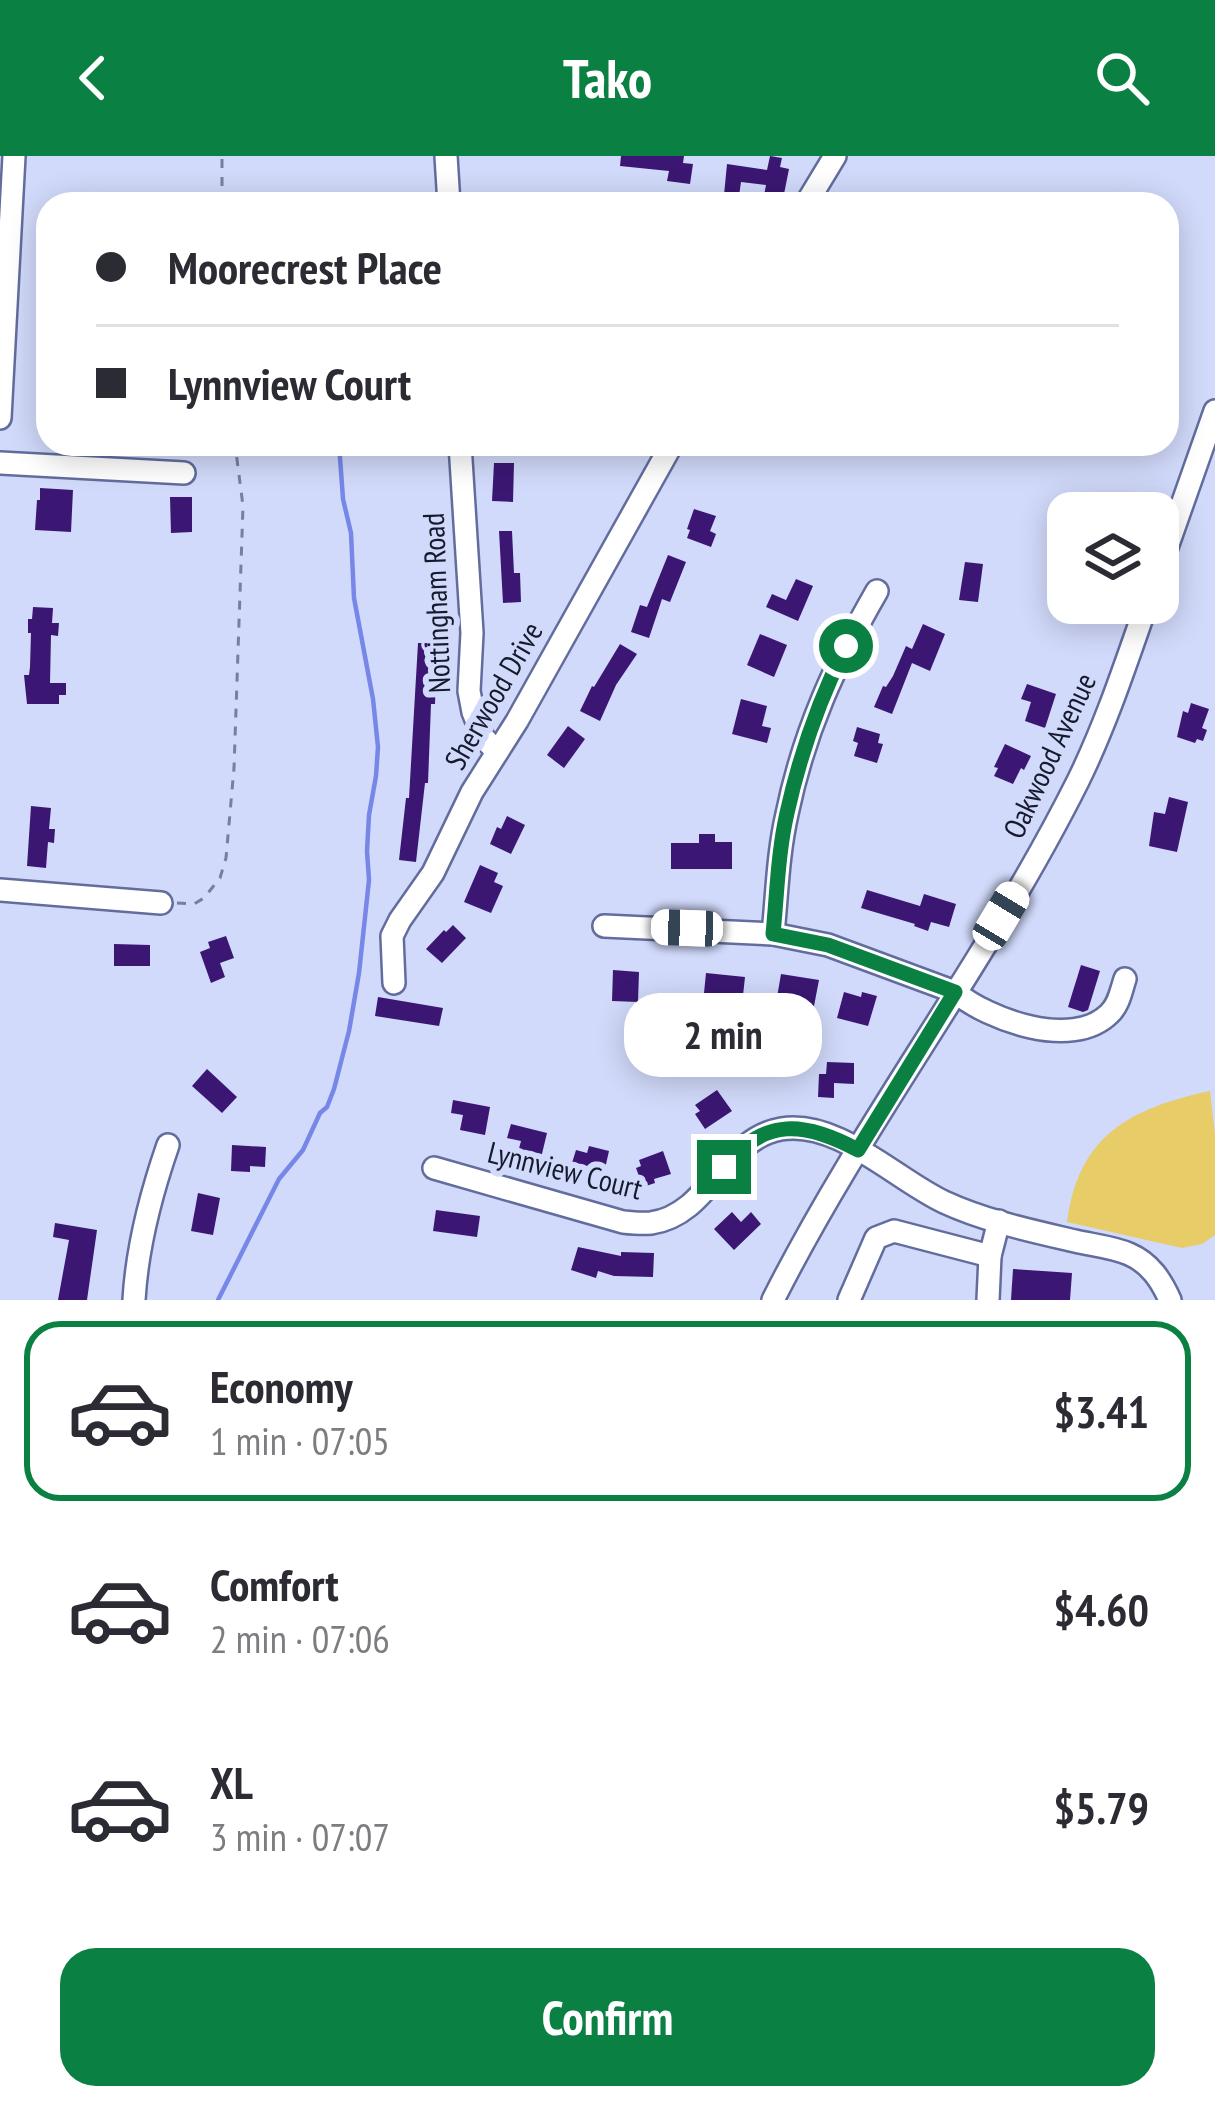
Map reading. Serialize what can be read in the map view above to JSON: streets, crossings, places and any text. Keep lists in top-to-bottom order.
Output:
{
  "streets": {
    "street": [
      "Nottingham Road",
      "Sherwood Drive",
      "Oakwood Avenue",
      "Lynnview Court"
    ]
  },
  "crossings": [
    ["Nottingham Road", "Sherwood Drive"],
    ["Oakwood Avenue", "Lynnview Court"]
  ],
  "page": {
    "header": "Tako",
    "banner": ["Moorecrest Place", "Lynnview Court"],
    "bubble": "2 min",
    "list": [
      {
        "name": "Economy",
        "note": "1 min · 07:05",
        "value": "$3.41"
      },
      {
        "name": "Comfort",
        "note": "2 min · 07:06",
        "value": "$4.60"
      },
      {
        "name": "XL",
        "note": "3 min · 07:07",
        "value": "$5.79"
      }
    ],
    "buttons": "Confirm"
  }
}
